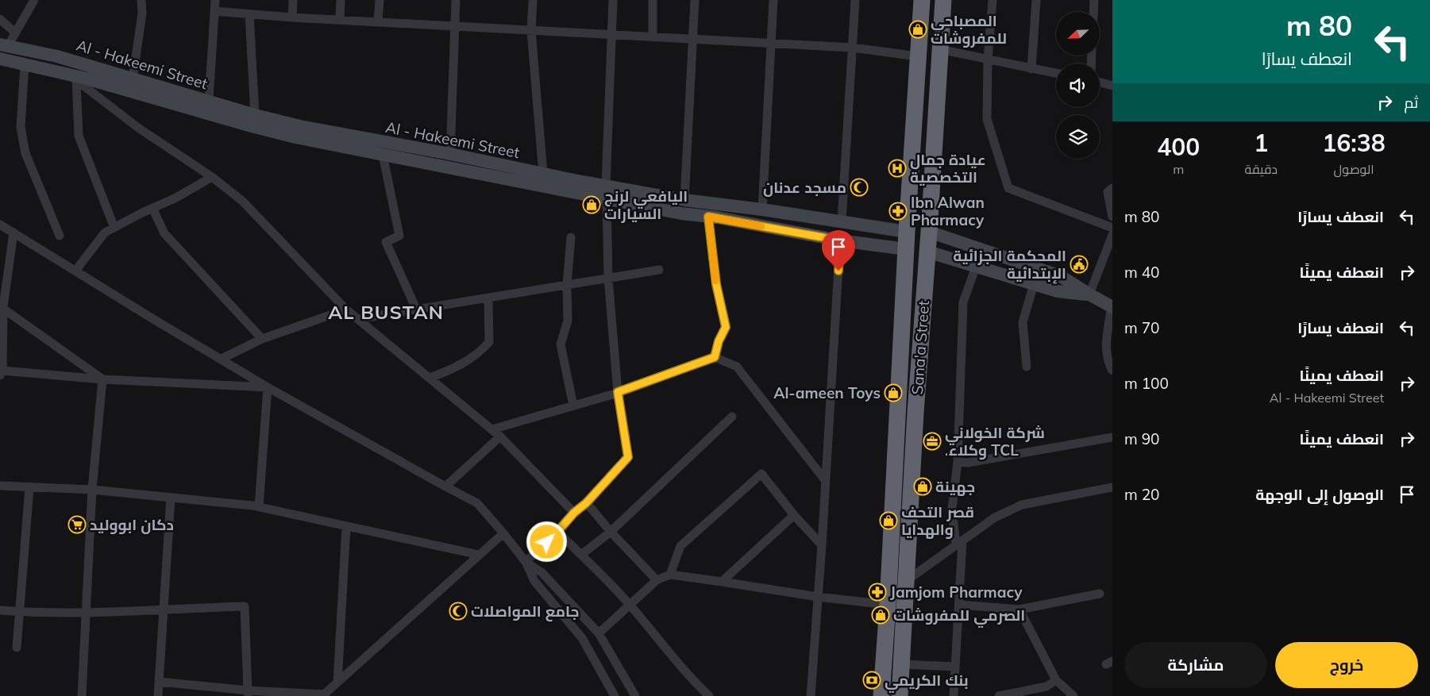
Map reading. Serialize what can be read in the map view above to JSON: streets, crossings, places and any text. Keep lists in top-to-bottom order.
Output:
{
  "streets": {
    "highway": ["Sana'a Street"],
    "street": ["Al - Hakeemi Street"]
  },
  "crossings": [
    ["Al - Hakeemi Street", "Sana'a Street"]
  ],
  "districts": ["AL BUSTAN"],
  "places": {
    "shop": [
      "المصباحي للمفروشات",
      "اليافعي لرنج السيارات",
      "Al-ameen Toys",
      "جهينة",
      "قصر التحف والهدايا",
      "الصرمي للمفروشات"
    ],
    "hospital": ["عيادة جمال التخصصية"],
    "mosque": ["مسجد عدنان", "جامع المواصلات"],
    "pharmacy": ["Ibn Alwan Pharmacy", "Jamjom Pharmacy"],
    "public building": ["المحكمة الجزائية الإبتدائية"],
    "office": ["شركة الخولاني .وكلاء TCL"],
    "supermarket": ["دكان ابووليد"],
    "bank": ["بنك الكريمي"]
  },
  "north": "bottom left",
  "page": {
    "turn": ["80 m", "انعطف يسارًا"],
    "then": "ثم",
    "eta": [
      "16:38",
      "الوصول",
      "1",
      "دقيقة",
      "400",
      "m"
    ],
    "list": [
      {
        "name": "انعطف يسارًا",
        "value": "80 m"
      },
      {
        "name": "انعطف يمينًا",
        "value": "40 m"
      },
      {
        "name": "انعطف يسارًا",
        "value": "70 m"
      },
      {
        "name": "انعطف يمينًا",
        "note": "Al - Hakeemi Street",
        "value": "100 m"
      },
      {
        "name": "انعطف يمينًا",
        "value": "90 m"
      },
      {
        "name": "الوصول إلى الوجهة",
        "value": "20 m"
      }
    ],
    "buttons": ["خروج", "مشاركة"]
  }
}
